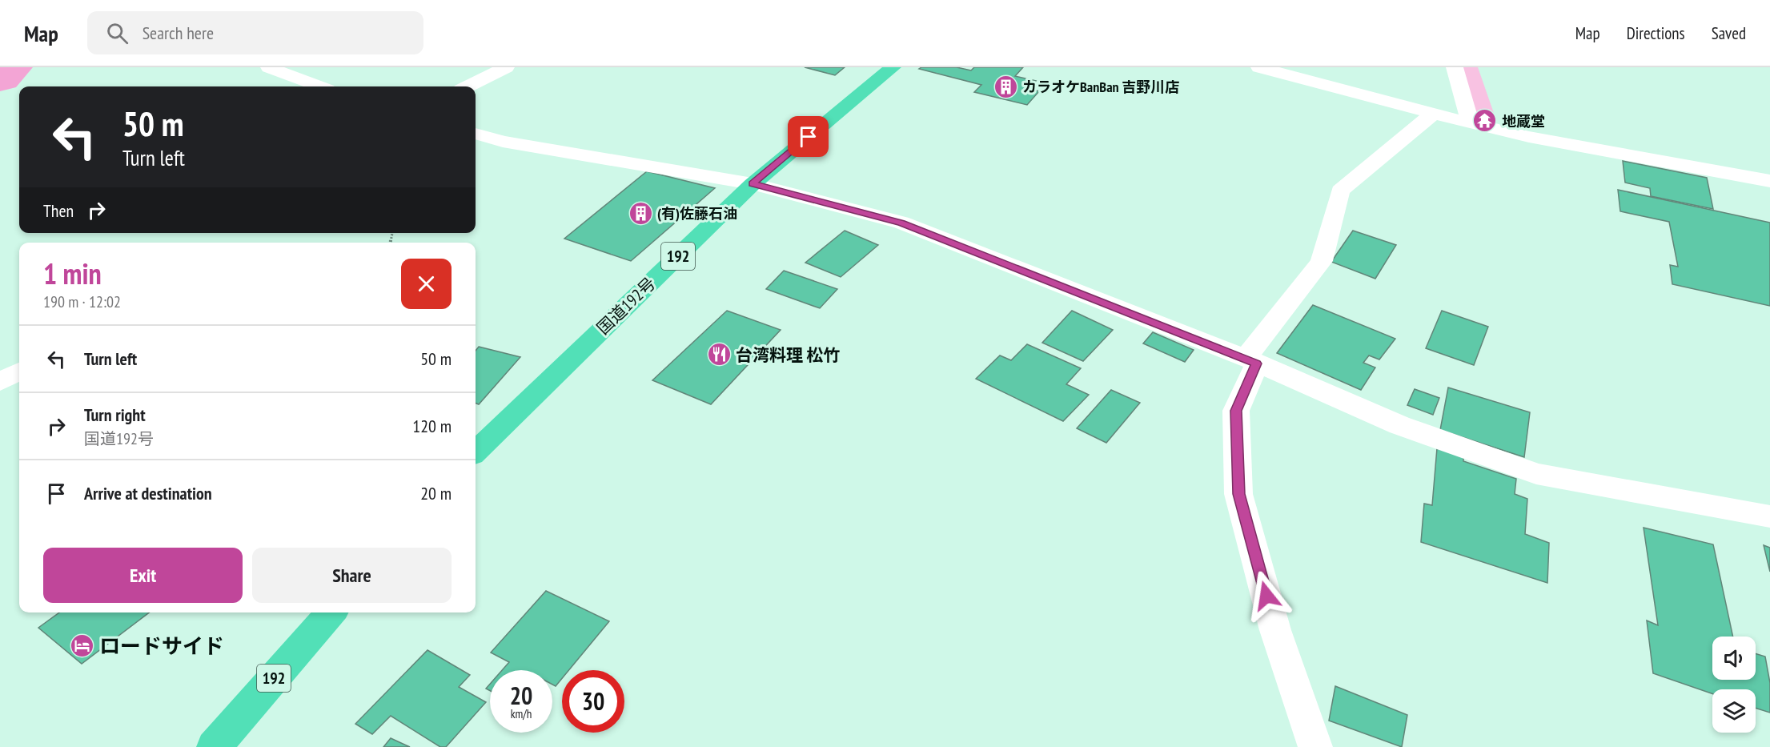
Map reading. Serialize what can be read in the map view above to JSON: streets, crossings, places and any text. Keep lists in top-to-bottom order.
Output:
{
  "streets": {
    "highway": ["192", "国道192号"]
  },
  "places": {
    "building": ["カラオケBanBan 吉野川店", "(有)佐藤石油"],
    "temple": ["地蔵堂"],
    "restaurant": ["台湾料理 松竹"],
    "hotel": ["ロードサイド"]
  },
  "page": {
    "header": "Map",
    "search": "Search here",
    "nav": ["Map", "Directions", "Saved"],
    "turn": ["50 m", "Turn left"],
    "then": "Then",
    "heading": ["1 min", "190 m · 12:02"],
    "list": [
      {
        "name": "Turn left",
        "value": "50 m"
      },
      {
        "name": "Turn right",
        "note": "国道192号",
        "value": "120 m"
      },
      {
        "name": "Arrive at destination",
        "value": "20 m"
      }
    ],
    "buttons": ["Exit", "Share"],
    "speed": "20 km/h",
    "limit": "30"
  }
}
